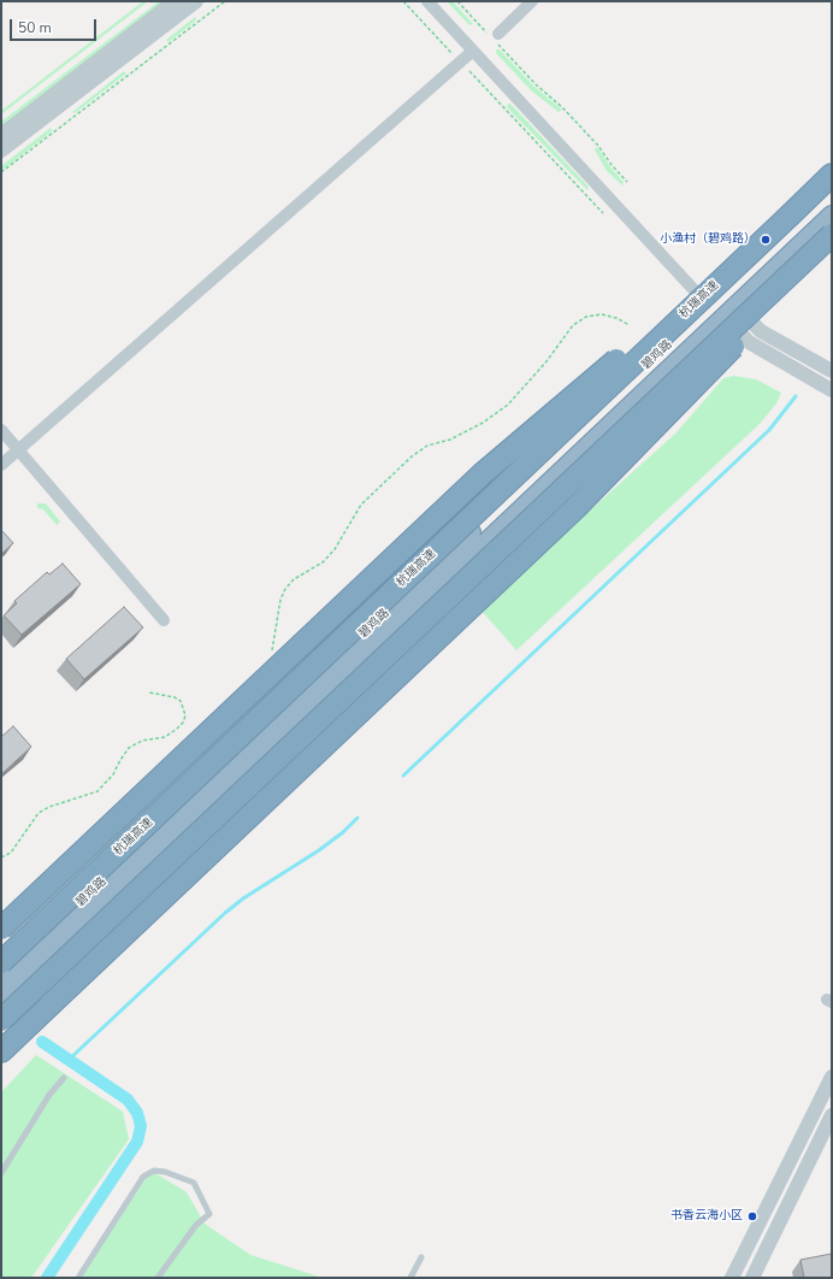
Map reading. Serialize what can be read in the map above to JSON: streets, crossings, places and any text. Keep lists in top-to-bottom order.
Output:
{
  "streets": {
    "highway": ["杭瑞高速", "碧鸡路"]
  },
  "places": ["小渔村（碧鸡路）", "书香云海小区"],
  "scale_bar": "50 m"
}
